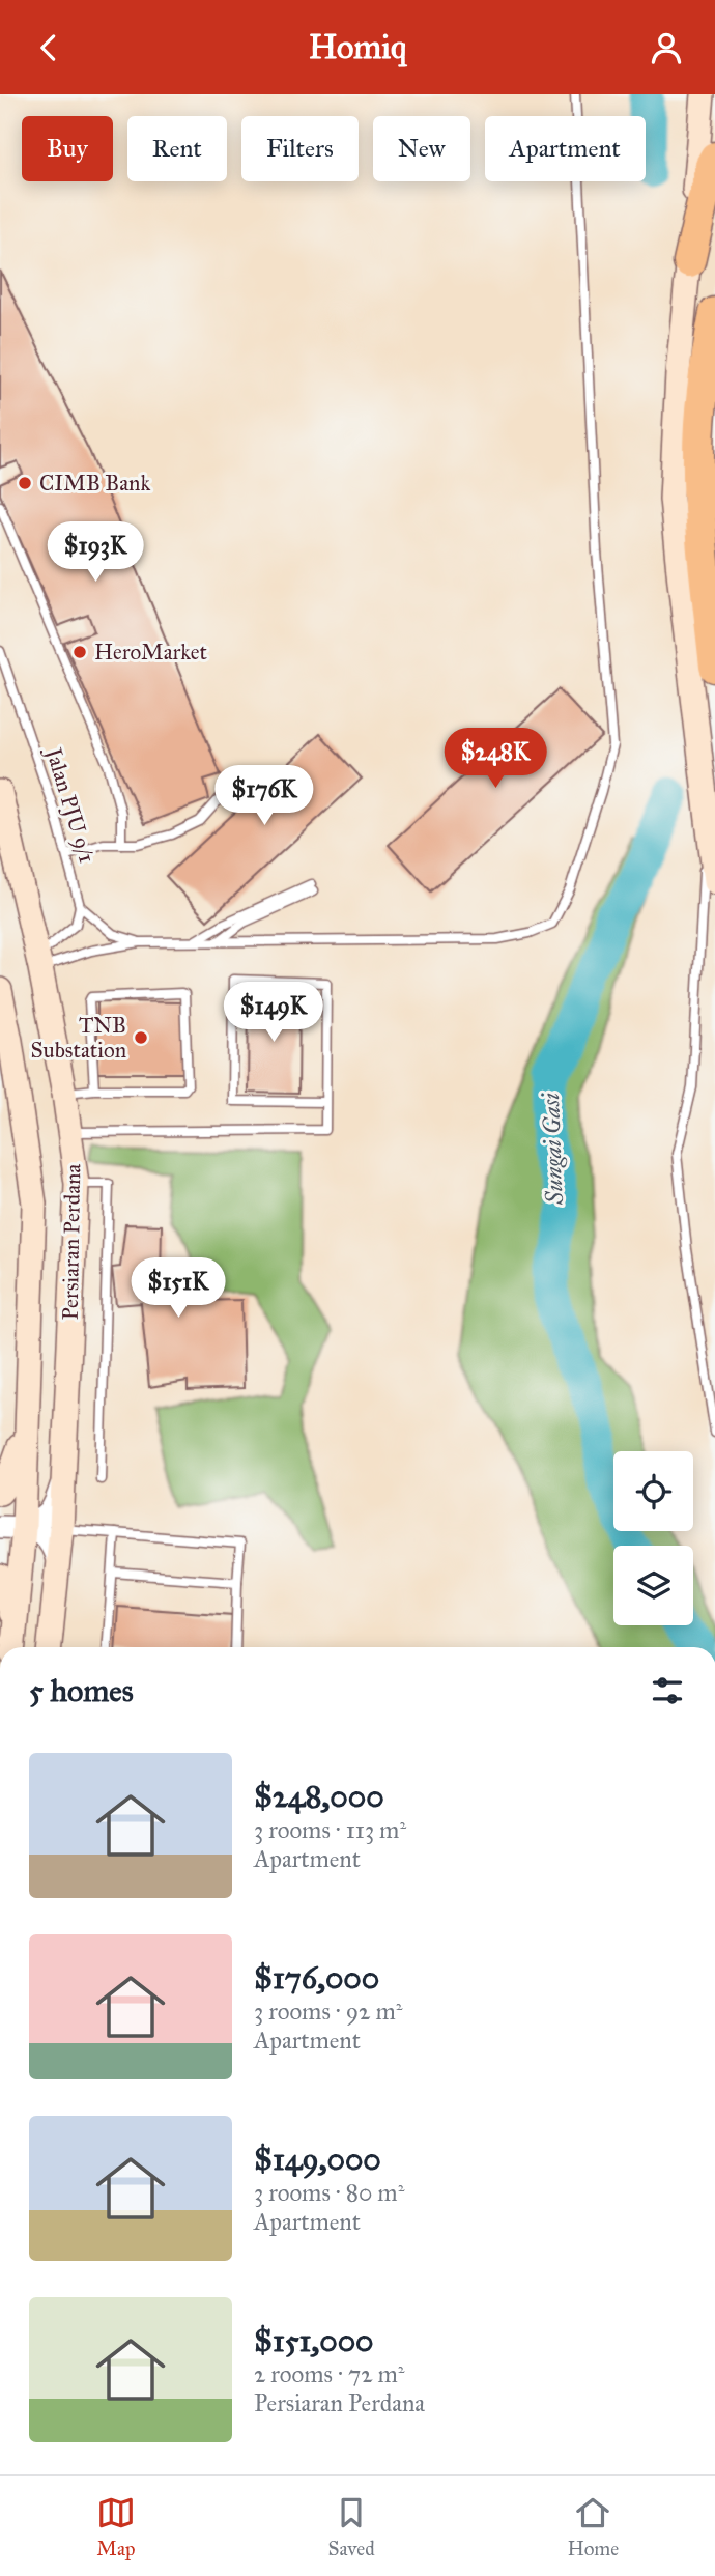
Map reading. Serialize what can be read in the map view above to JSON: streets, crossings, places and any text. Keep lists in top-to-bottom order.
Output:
{
  "streets": {
    "main road": ["Persiaran Perdana"],
    "lane": ["Jalan PJU 9/1"]
  },
  "water": ["Sungai Gasi"],
  "places": ["CIMB Bank", "HeroMarket", "TNB Substation"],
  "page": {
    "header": "Homiq",
    "chip": [
      "Buy",
      "Rent",
      "Filters",
      "New",
      "Apartment"
    ],
    "price": [
      "$193K",
      "$248K",
      "$176K",
      "$149K",
      "$151K"
    ],
    "heading": "5 homes",
    "list": [
      {
        "name": "$248,000",
        "note": "3 rooms · 113 m² · Apartment"
      },
      {
        "name": "$176,000",
        "note": "3 rooms · 92 m² · Apartment"
      },
      {
        "name": "$149,000",
        "note": "3 rooms · 80 m² · Apartment"
      },
      {
        "name": "$151,000",
        "note": "2 rooms · 72 m² · Persiaran Perdana"
      }
    ],
    "tabs": ["Map", "Saved", "Home"]
  }
}
